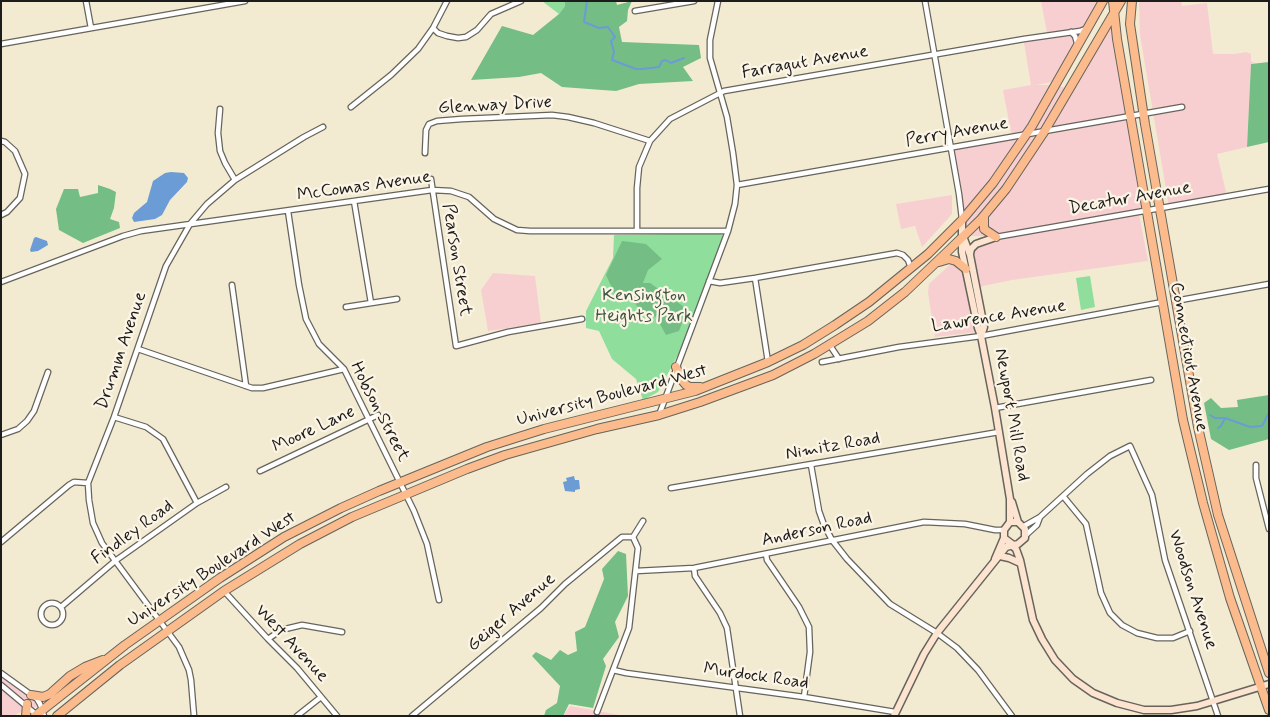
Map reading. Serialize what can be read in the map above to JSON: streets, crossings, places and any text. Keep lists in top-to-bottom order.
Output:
{
  "streets": {
    "main road": ["Connecticut Avenue", "University Boulevard West"],
    "street": [
      "Farragut Avenue",
      "Glenway Drive",
      "Perry Avenue",
      "McComas Avenue",
      "Decatur Avenue",
      "Pearson Street",
      "Lawrence Avenue",
      "Drumm Avenue",
      "Hobson Street",
      "Newport Mill Road",
      "Moore Lane",
      "Nimitz Road",
      "Anderson Road",
      "Findley Road",
      "Woodson Avenue",
      "Geiger Avenue",
      "West Avenue",
      "Murdock Road"
    ]
  },
  "crossings": [
    ["Farragut Avenue", "Glenway Drive"],
    ["Farragut Avenue", "McComas Avenue"],
    ["Farragut Avenue", "University Boulevard West"],
    ["Perry Avenue", "Connecticut Avenue"],
    ["Perry Avenue", "University Boulevard West"],
    ["McComas Avenue", "Pearson Street"],
    ["McComas Avenue", "Drumm Avenue"],
    ["McComas Avenue", "Hobson Street"],
    ["Decatur Avenue", "Connecticut Avenue"],
    ["Lawrence Avenue", "Connecticut Avenue"],
    ["Lawrence Avenue", "Newport Mill Road"],
    ["Drumm Avenue", "University Boulevard West"],
    ["Drumm Avenue", "Findley Road"],
    ["Connecticut Avenue", "University Boulevard West"],
    ["University Boulevard West", "Hobson Street"],
    ["University Boulevard West", "Newport Mill Road"],
    ["University Boulevard West", "West Avenue"],
    ["Hobson Street", "Moore Lane"],
    ["Newport Mill Road", "Nimitz Road"]
  ],
  "parks": ["Kensington Heights Park"]
}
